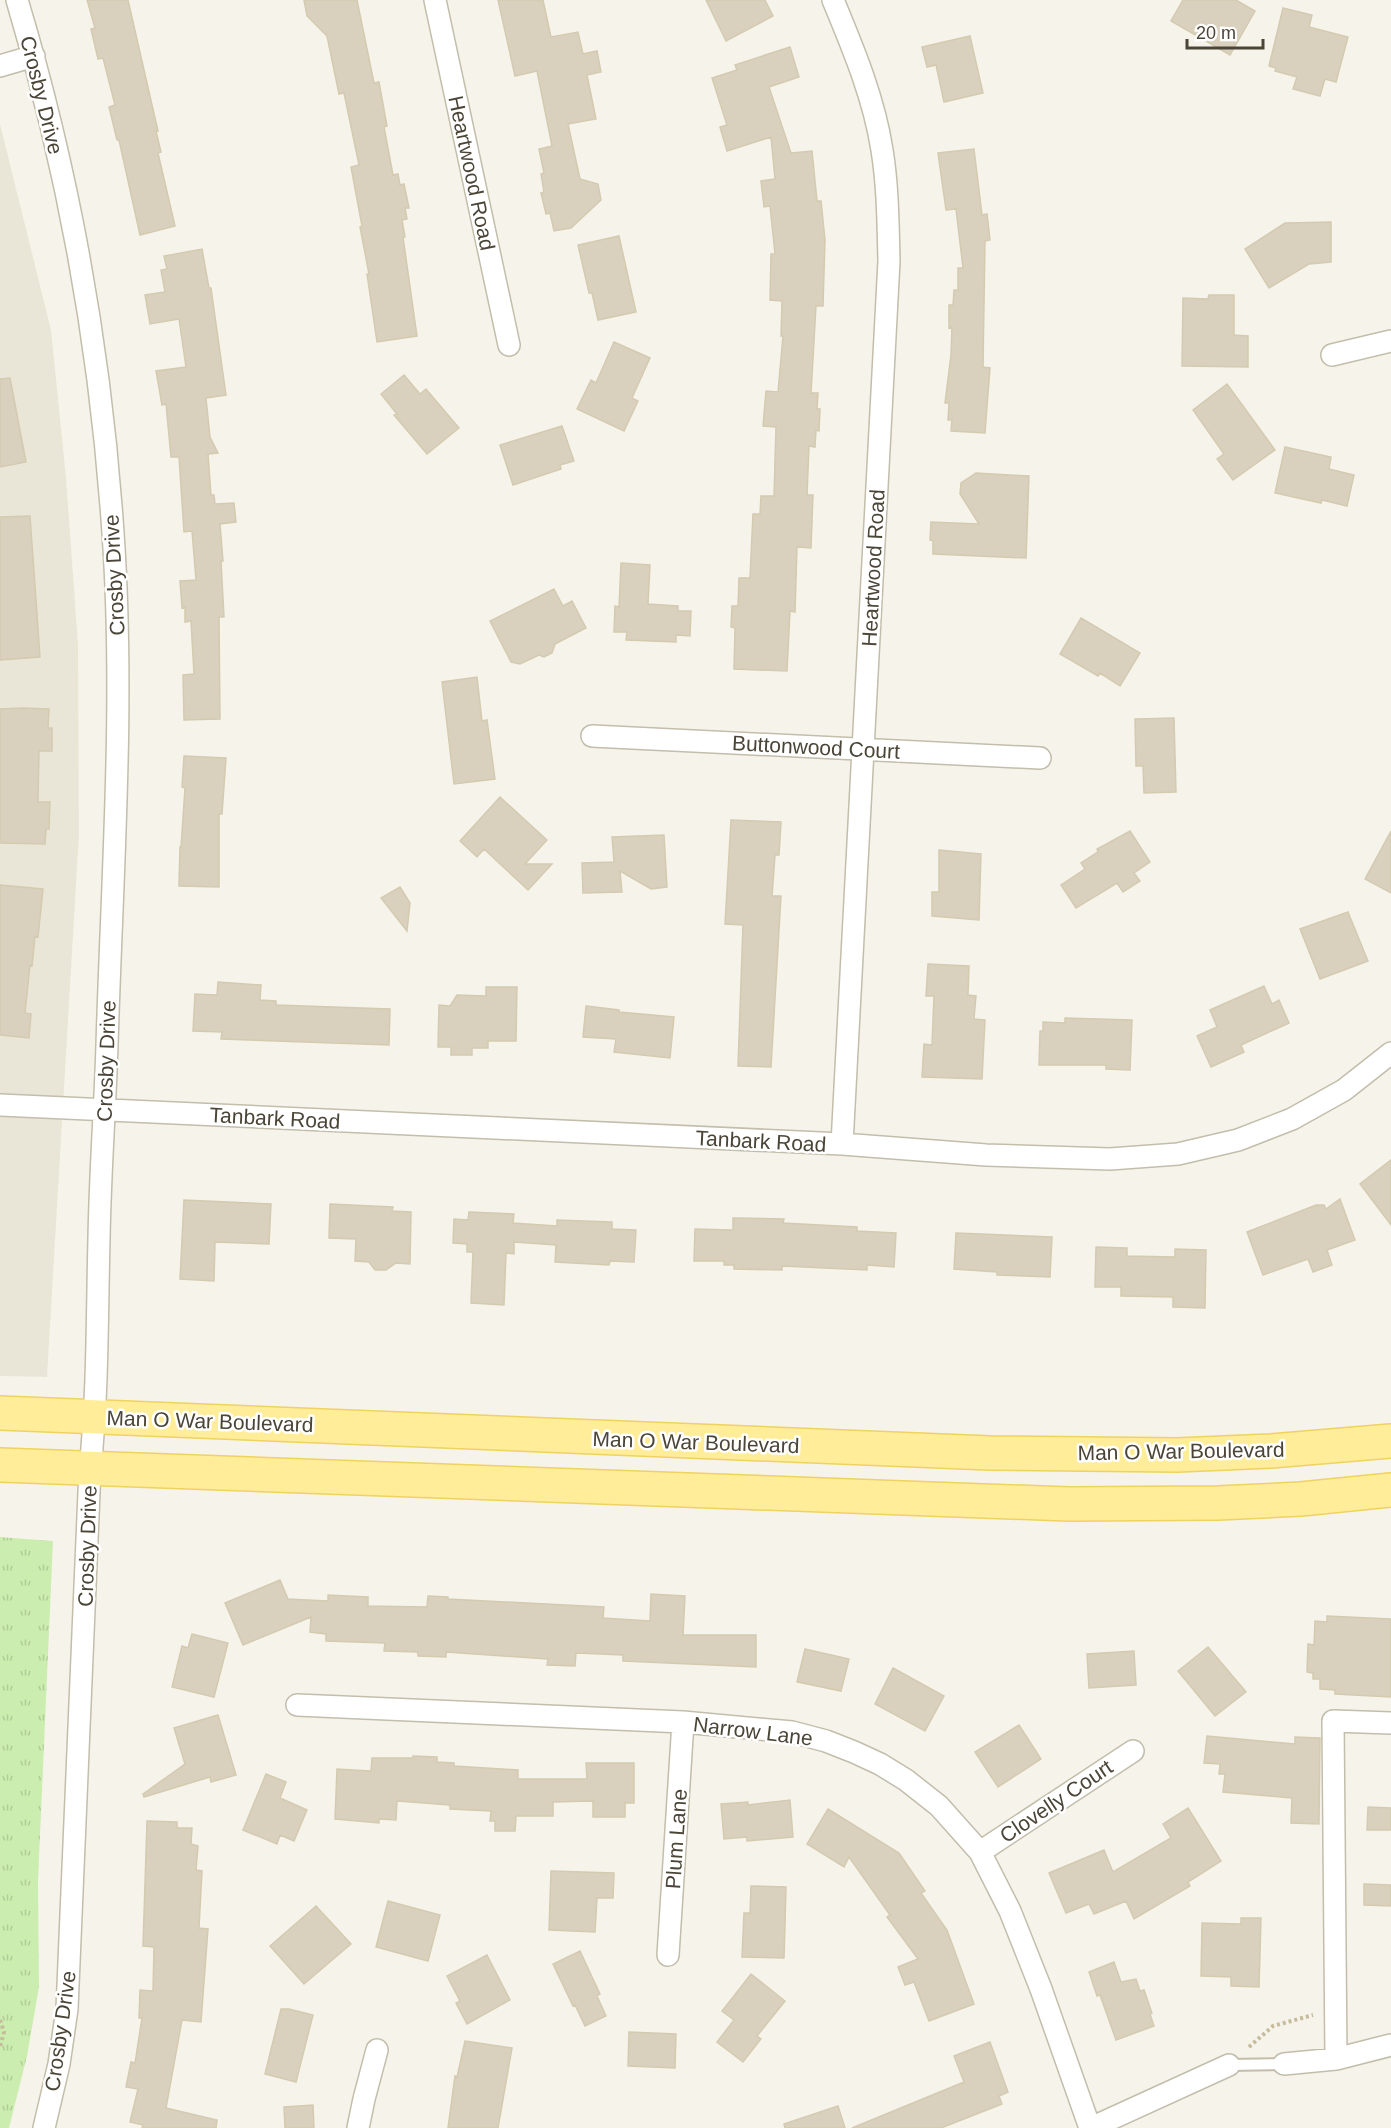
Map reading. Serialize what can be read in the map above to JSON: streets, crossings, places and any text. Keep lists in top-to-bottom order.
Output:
{
  "streets": {
    "main road": ["Man O War Boulevard"],
    "street": [
      "Crosby Drive",
      "Heartwood Road",
      "Buttonwood Court",
      "Tanbark Road",
      "Narrow Lane",
      "Clovelly Court",
      "Plum Lane"
    ]
  },
  "crossings": [
    ["Crosby Drive", "Tanbark Road"],
    ["Crosby Drive", "Man O War Boulevard"],
    ["Heartwood Road", "Buttonwood Court"],
    ["Heartwood Road", "Tanbark Road"],
    ["Narrow Lane", "Clovelly Court"],
    ["Narrow Lane", "Plum Lane"]
  ],
  "scale_bar": "20 m"
}
